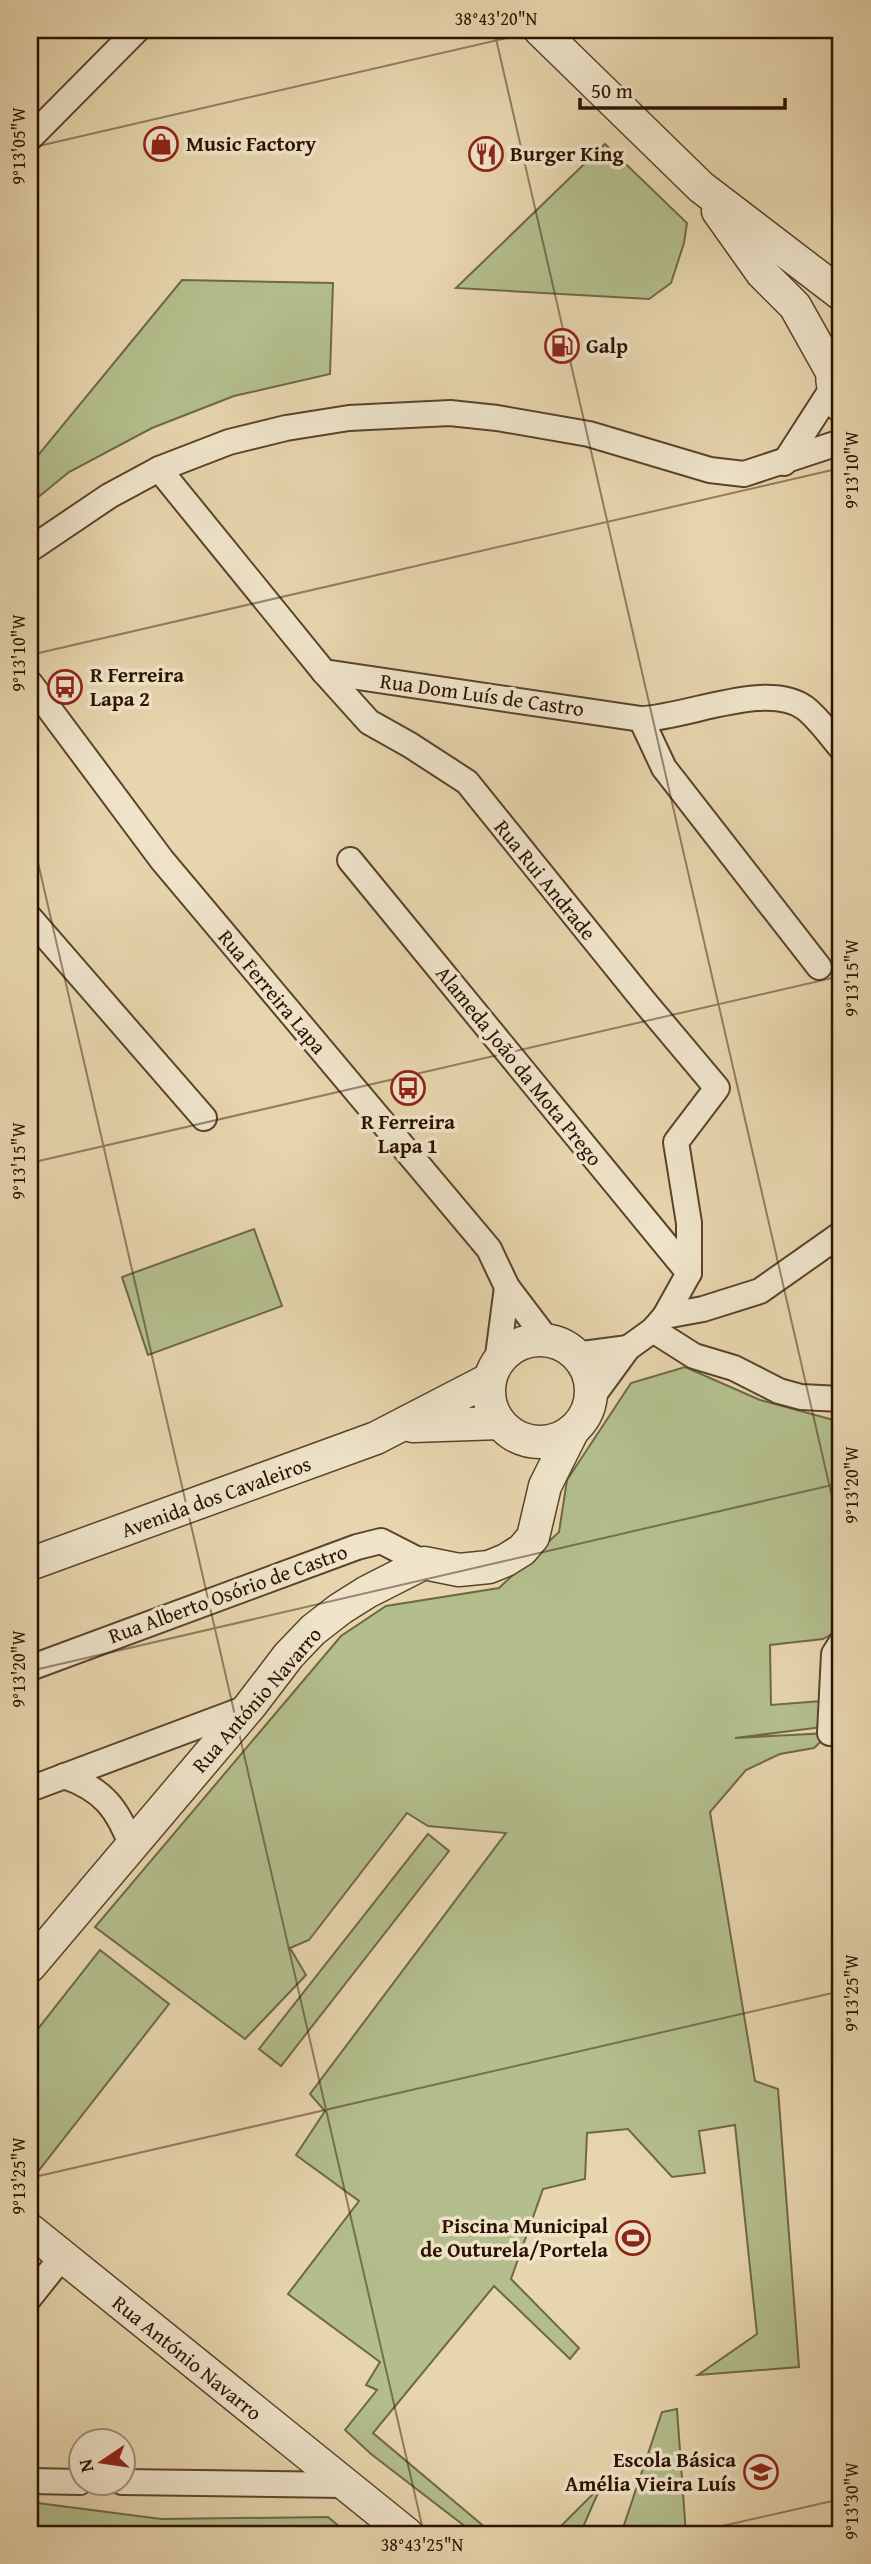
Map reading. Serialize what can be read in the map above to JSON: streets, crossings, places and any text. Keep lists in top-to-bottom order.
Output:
{
  "streets": {
    "street": [
      "Rua Dom Luís de Castro",
      "Rua Rui Andrade",
      "Rua Ferreira Lapa",
      "Alameda João da Mota Prego",
      "Avenida dos Cavaleiros",
      "Rua Alberto Osório de Castro",
      "Rua António Navarro"
    ]
  },
  "crossings": [
    ["Rua Dom Luís de Castro", "Rua Rui Andrade"],
    ["Rua Rui Andrade", "Rua Ferreira Lapa"],
    ["Rua Rui Andrade", "Alameda João da Mota Prego"],
    ["Rua Rui Andrade", "Avenida dos Cavaleiros"],
    ["Rua Ferreira Lapa", "Avenida dos Cavaleiros"],
    ["Rua Alberto Osório de Castro", "Rua António Navarro"]
  ],
  "places": {
    "shop": ["Music Factory"],
    "restaurant": ["Burger King"],
    "fuel station": ["Galp"],
    "bus stop": ["R Ferreira Lapa 2", "R Ferreira Lapa 1"],
    "sports": ["Piscina Municipal de Outurela/Portela"],
    "school or university": ["Escola Básica Amélia Vieira Luís"]
  },
  "scale_bar": "50 m",
  "north": "left",
  "coordinates": [
    "38°43'20\"N",
    "9°13'05\"W",
    "9°13'10\"W",
    "9°13'15\"W",
    "9°13'20\"W",
    "9°13'25\"W",
    "9°13'30\"W",
    "38°43'25\"N"
  ]
}
